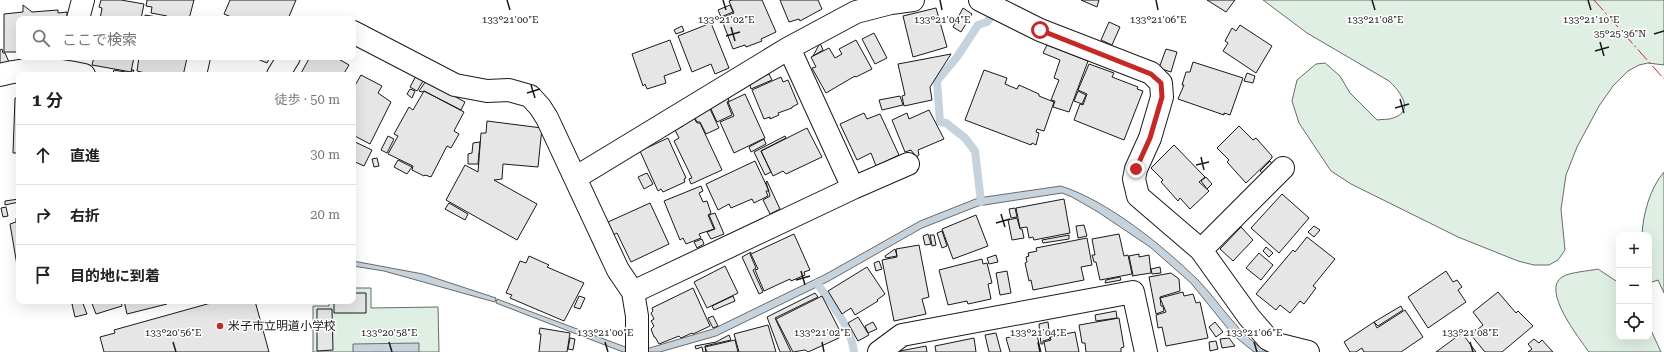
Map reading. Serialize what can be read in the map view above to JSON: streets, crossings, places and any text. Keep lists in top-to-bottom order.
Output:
{
  "places": ["米子市立明道小学校"],
  "page": {
    "search": "ここで検索",
    "heading": ["1 分", "徒歩 · 50 m"],
    "list": [
      ["直進", "30 m"],
      ["右折", "20 m"],
      "目的地に到着"
    ],
    "map_buttons": ["+", "−"]
  },
  "coordinates": [
    "133°21'00\"E",
    "133°21'02\"E",
    "133°21'04\"E",
    "133°21'06\"E",
    "133°21'08\"E",
    "133°21'10\"E",
    "35°25'36\"N",
    "133°20'56\"E",
    "133°20'58\"E"
  ]
}
